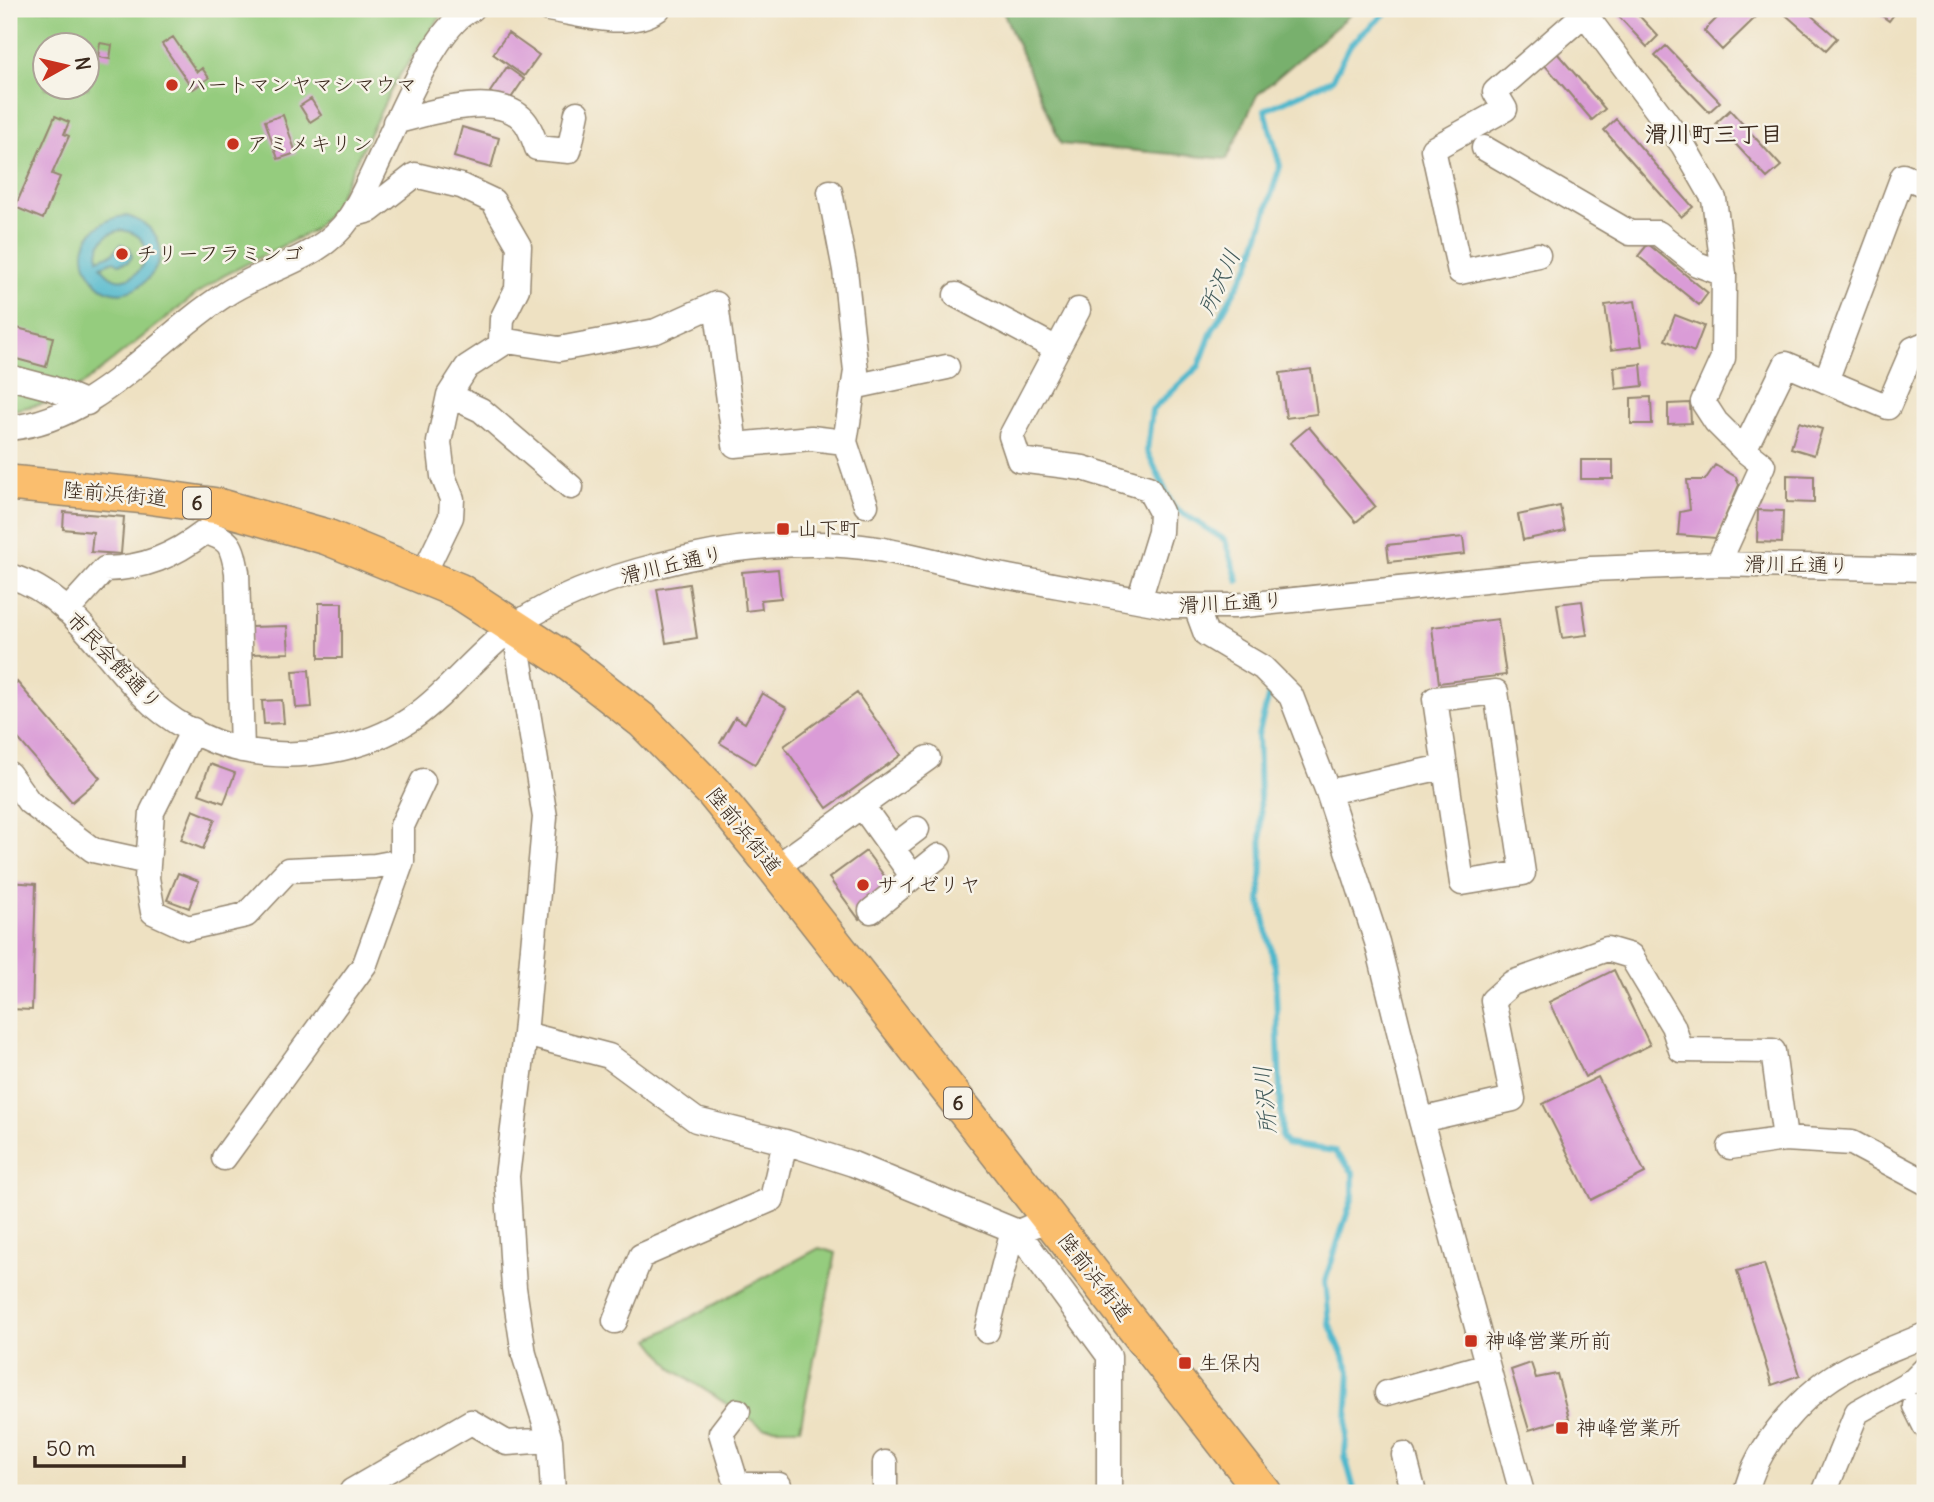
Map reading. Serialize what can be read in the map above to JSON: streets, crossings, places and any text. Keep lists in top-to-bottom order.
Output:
{
  "streets": {
    "highway": ["陸前浜街道", "6"],
    "street": ["滑川丘通り", "市民会館通り"]
  },
  "crossings": [
    ["陸前浜街道", "滑川丘通り"],
    ["陸前浜街道", "市民会館通り"],
    ["滑川丘通り", "市民会館通り"]
  ],
  "districts": ["滑川町三丁目"],
  "water": ["所沢川"],
  "places": {
    "other": [
      "ハートマンヤマシマウマ",
      "アミメキリン",
      "チリーフラミンゴ",
      "サイゼリヤ"
    ],
    "transit": [
      "山下町",
      "神峰営業所前",
      "生保内",
      "神峰営業所"
    ]
  },
  "scale_bar": "50 m",
  "north": "right"
}
